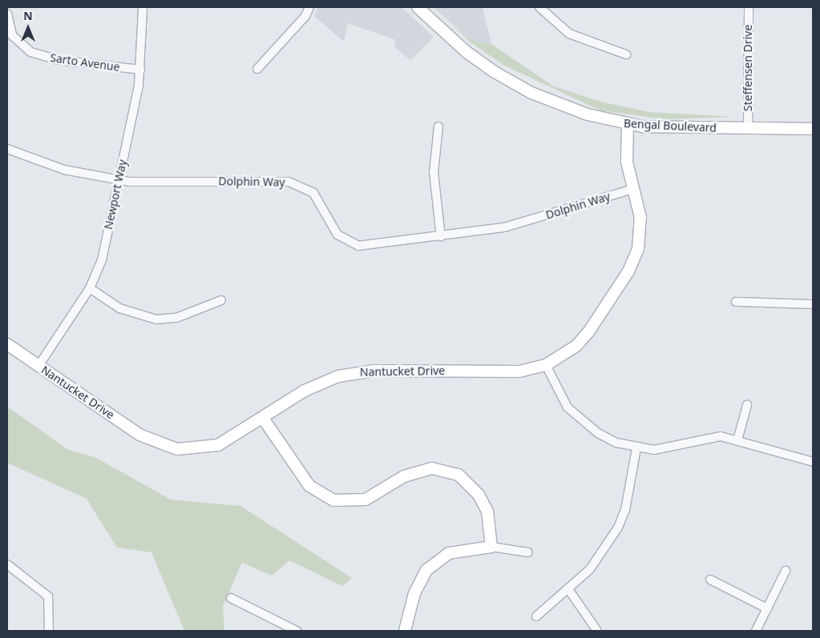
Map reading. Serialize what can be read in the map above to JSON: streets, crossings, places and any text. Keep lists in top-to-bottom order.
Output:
{
  "streets": {
    "street": [
      "Sarto Avenue",
      "Steffensen Drive",
      "Bengal Boulevard",
      "Dolphin Way",
      "Newport Way",
      "Nantucket Drive"
    ]
  },
  "crossings": [
    ["Sarto Avenue", "Newport Way"],
    ["Steffensen Drive", "Bengal Boulevard"],
    ["Bengal Boulevard", "Nantucket Drive"],
    ["Dolphin Way", "Newport Way"],
    ["Dolphin Way", "Nantucket Drive"],
    ["Newport Way", "Nantucket Drive"]
  ],
  "north": "top"
}
